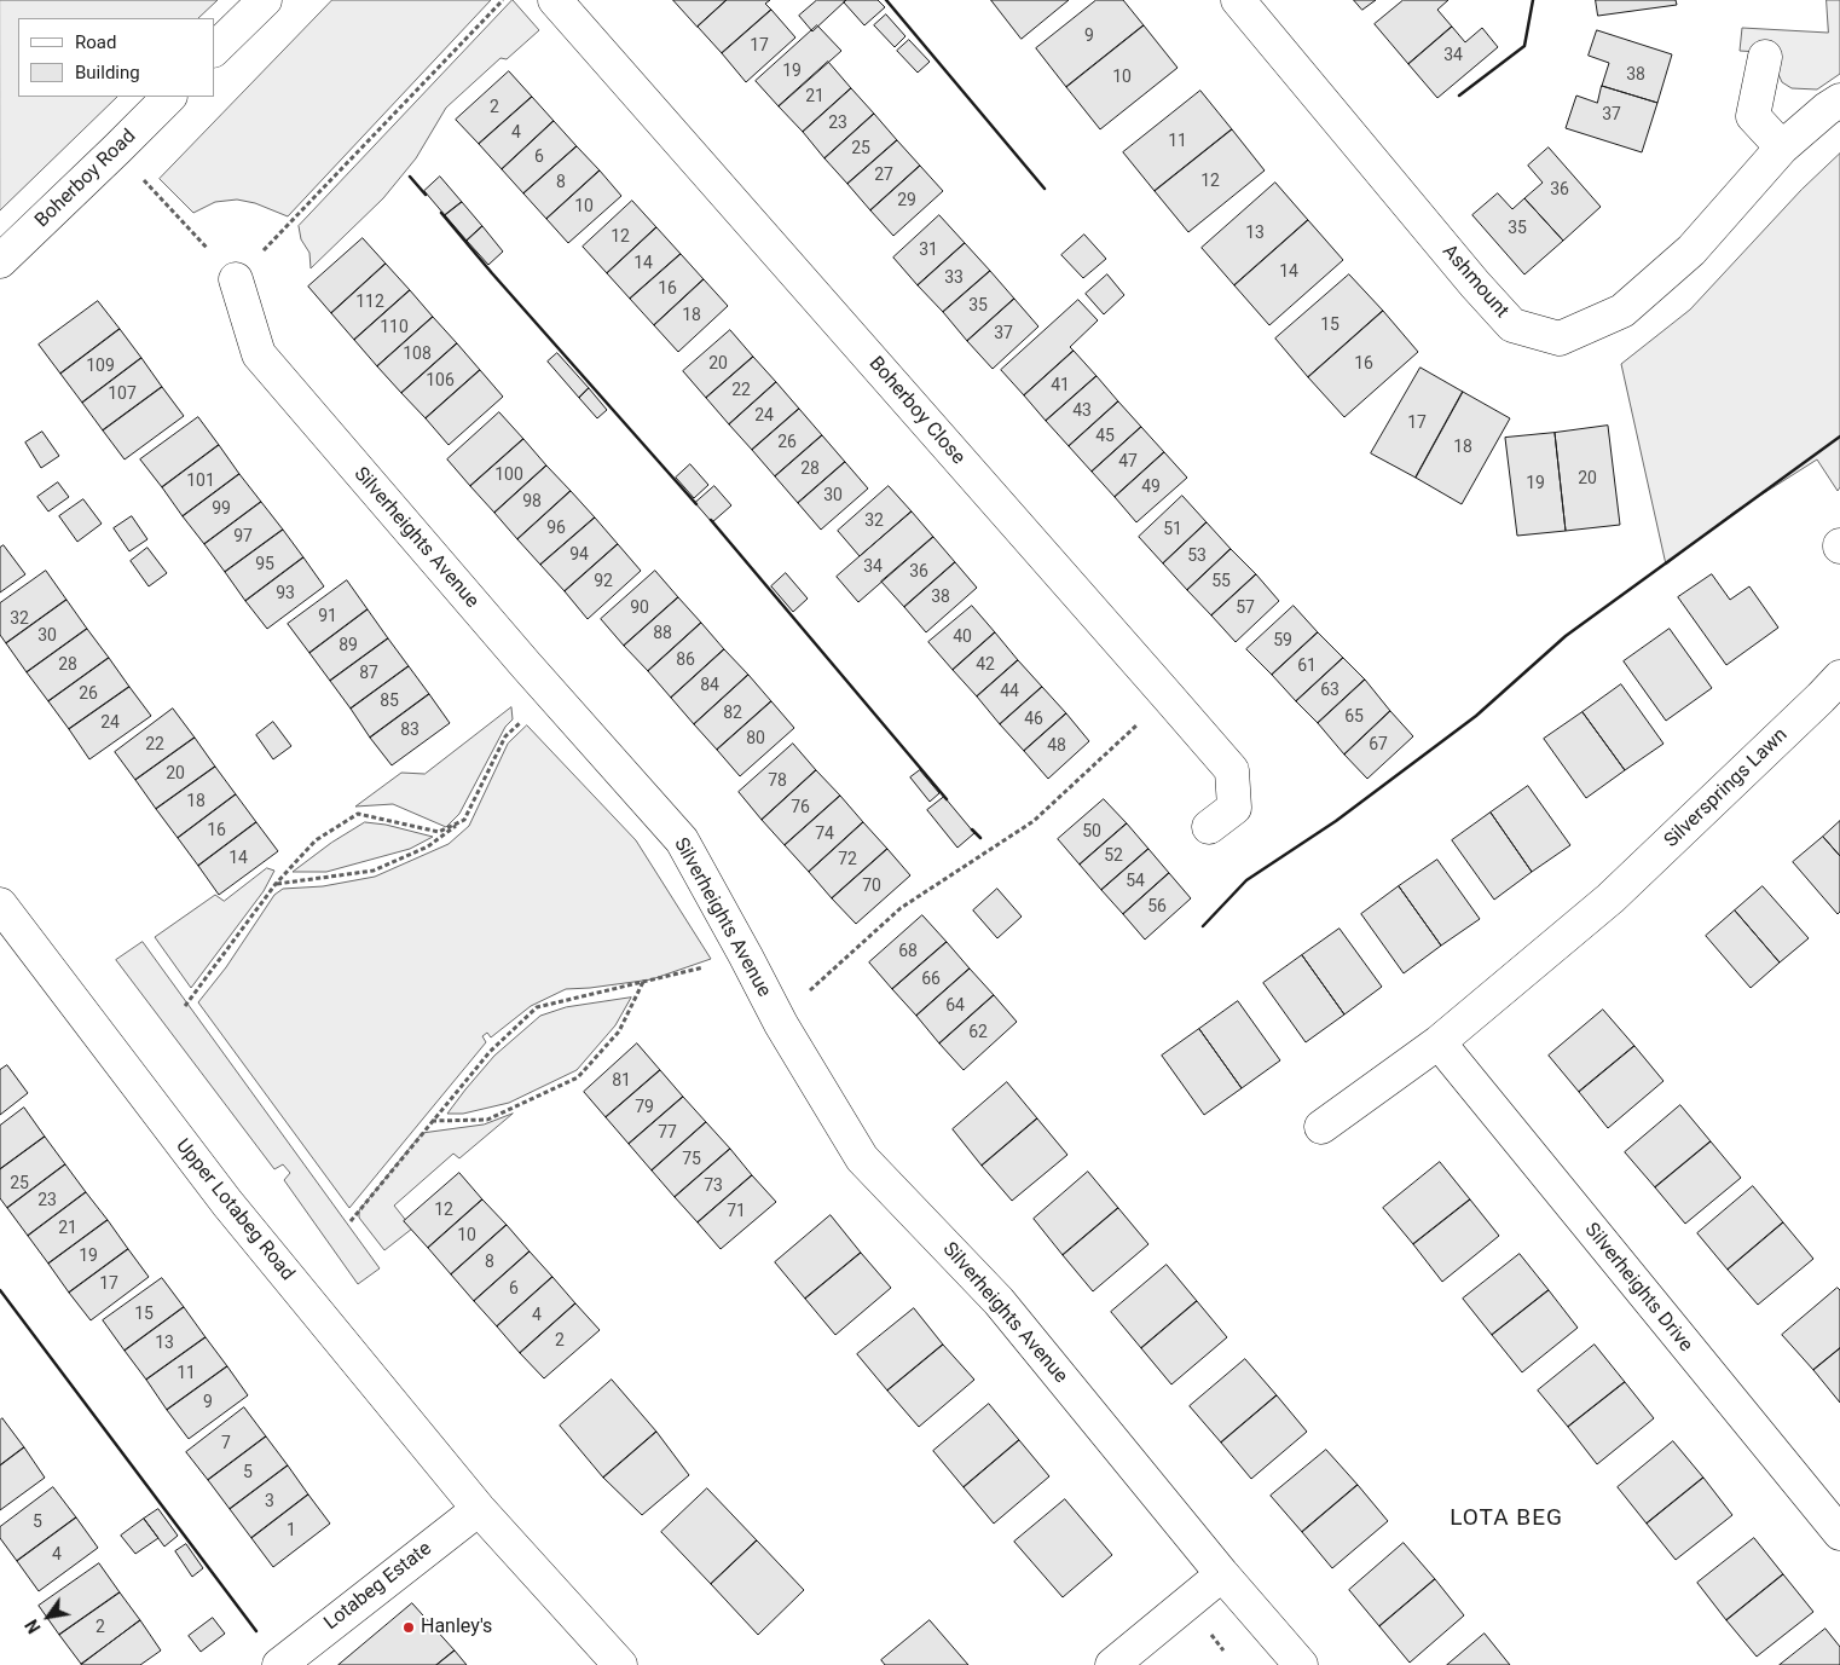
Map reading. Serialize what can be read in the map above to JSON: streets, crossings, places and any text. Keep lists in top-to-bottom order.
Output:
{
  "streets": {
    "street": [
      "Boherboy Road",
      "Ashmount",
      "Boherboy Close",
      "Silverheights Avenue",
      "Silversprings Lawn",
      "Upper Lotabeg Road",
      "Silverheights Drive",
      "Lotabeg Estate"
    ]
  },
  "crossings": [
    ["Silversprings Lawn", "Silverheights Drive"],
    ["Upper Lotabeg Road", "Lotabeg Estate"]
  ],
  "districts": ["LOTA BEG"],
  "places": ["Hanley's"],
  "house_numbers": [
    "9",
    "17",
    "34",
    "19",
    "38",
    "10",
    "21",
    "2",
    "37",
    "23",
    "4",
    "11",
    "25",
    "6",
    "27",
    "12",
    "8",
    "36",
    "29",
    "10",
    "35",
    "13",
    "12",
    "31",
    "14",
    "14",
    "33",
    "16",
    "112",
    "35",
    "18",
    "15",
    "110",
    "37",
    "108",
    "20",
    "16",
    "109",
    "106",
    "41",
    "22",
    "107",
    "43",
    "24",
    "17",
    "45",
    "26",
    "18",
    "47",
    "28",
    "100",
    "20",
    "101",
    "19",
    "49",
    "30",
    "98",
    "99",
    "32",
    "96",
    "51",
    "97",
    "94",
    "53",
    "95",
    "34",
    "36",
    "92",
    "55",
    "93",
    "38",
    "90",
    "57",
    "91",
    "32",
    "88",
    "30",
    "40",
    "59",
    "89",
    "86",
    "28",
    "42",
    "61",
    "87",
    "84",
    "63",
    "44",
    "26",
    "85",
    "82",
    "65",
    "46",
    "24",
    "83",
    "80",
    "22",
    "67",
    "48",
    "20",
    "78",
    "18",
    "76",
    "16",
    "50",
    "74",
    "52",
    "14",
    "72",
    "54",
    "70",
    "56",
    "68",
    "66",
    "64",
    "62",
    "81",
    "79",
    "77",
    "75",
    "25",
    "73",
    "23",
    "12",
    "71",
    "21",
    "10",
    "19",
    "8",
    "17",
    "6",
    "15",
    "4",
    "2",
    "13",
    "11",
    "9",
    "7",
    "5",
    "3",
    "5",
    "1",
    "4",
    "2"
  ],
  "legend": ["Road", "Building"],
  "north": "bottom left"
}
